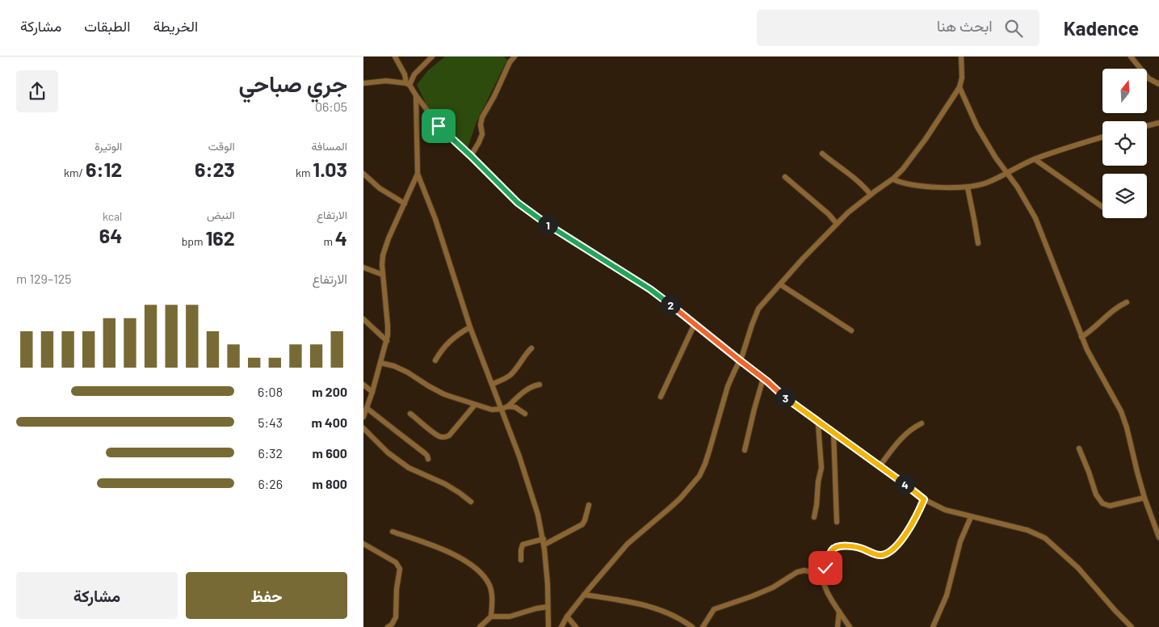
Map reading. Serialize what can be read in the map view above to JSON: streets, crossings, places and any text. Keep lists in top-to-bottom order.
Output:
{
  "north": "top",
  "page": {
    "header": "Kadence",
    "search": "ابحث هنا",
    "nav": ["الخريطة", "الطبقات", "مشاركة"],
    "heading": ["جري صباحي", "06:05"],
    "stats": [
      ["المسافة", "1.03 km"],
      ["الوقت", "6:23"],
      ["الوتيرة", "6:12 /km"],
      ["الارتفاع", "4 m"],
      ["النبض", "162 bpm"],
      ["kcal", "64"]
    ],
    "pins": [
      "1",
      "2",
      "3",
      "4"
    ],
    "chart": ["الارتفاع", "125–129 m"],
    "list": [
      {
        "name": "200 m",
        "note": "6:08"
      },
      {
        "name": "400 m",
        "note": "5:43"
      },
      {
        "name": "600 m",
        "note": "6:32"
      },
      {
        "name": "800 m",
        "note": "6:26"
      }
    ],
    "buttons": ["حفظ", "مشاركة"]
  }
}
